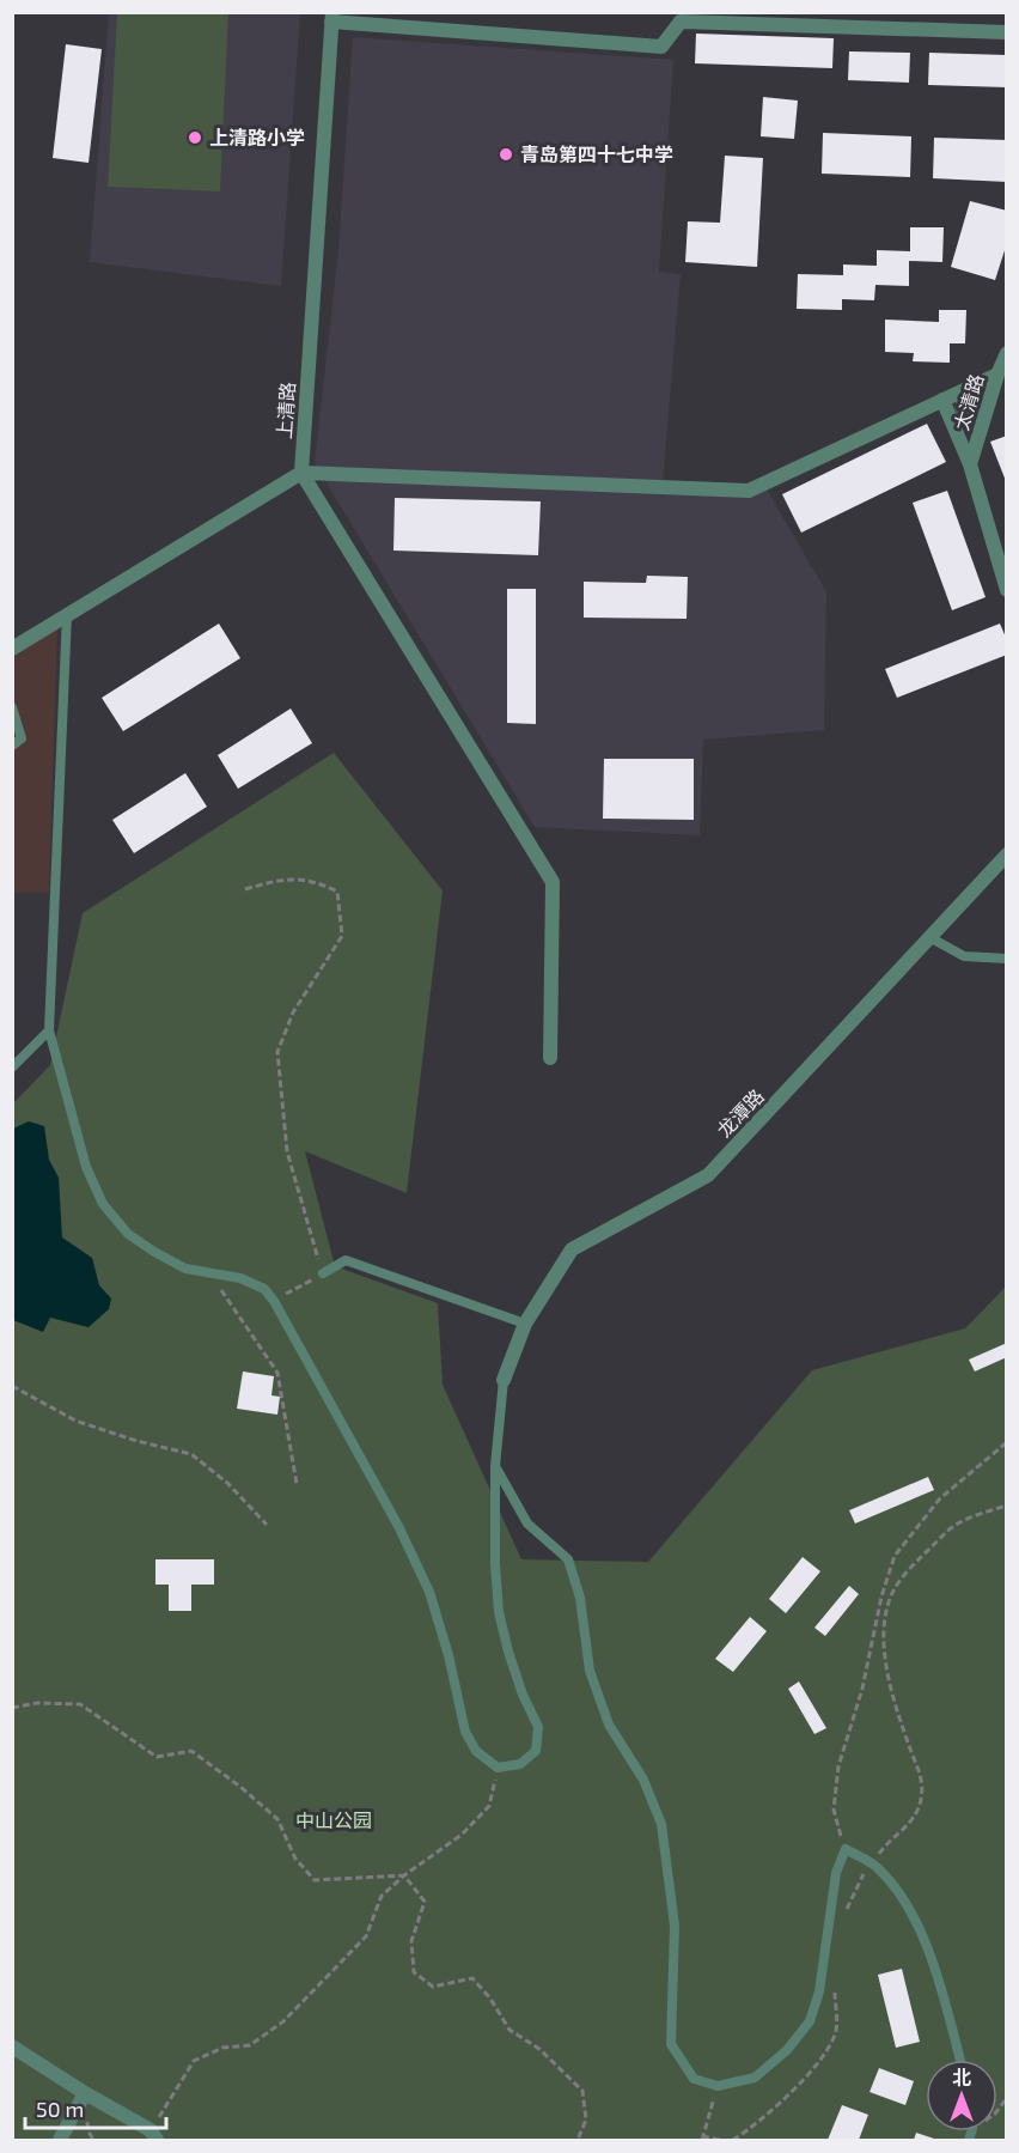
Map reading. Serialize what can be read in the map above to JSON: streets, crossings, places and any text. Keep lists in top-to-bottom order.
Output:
{
  "streets": {
    "street": ["太清路", "上清路", "龙潭路"]
  },
  "parks": ["中山公园"],
  "places": ["上清路小学", "青岛第四十七中学"],
  "scale_bar": "50 m",
  "north": "top"
}
